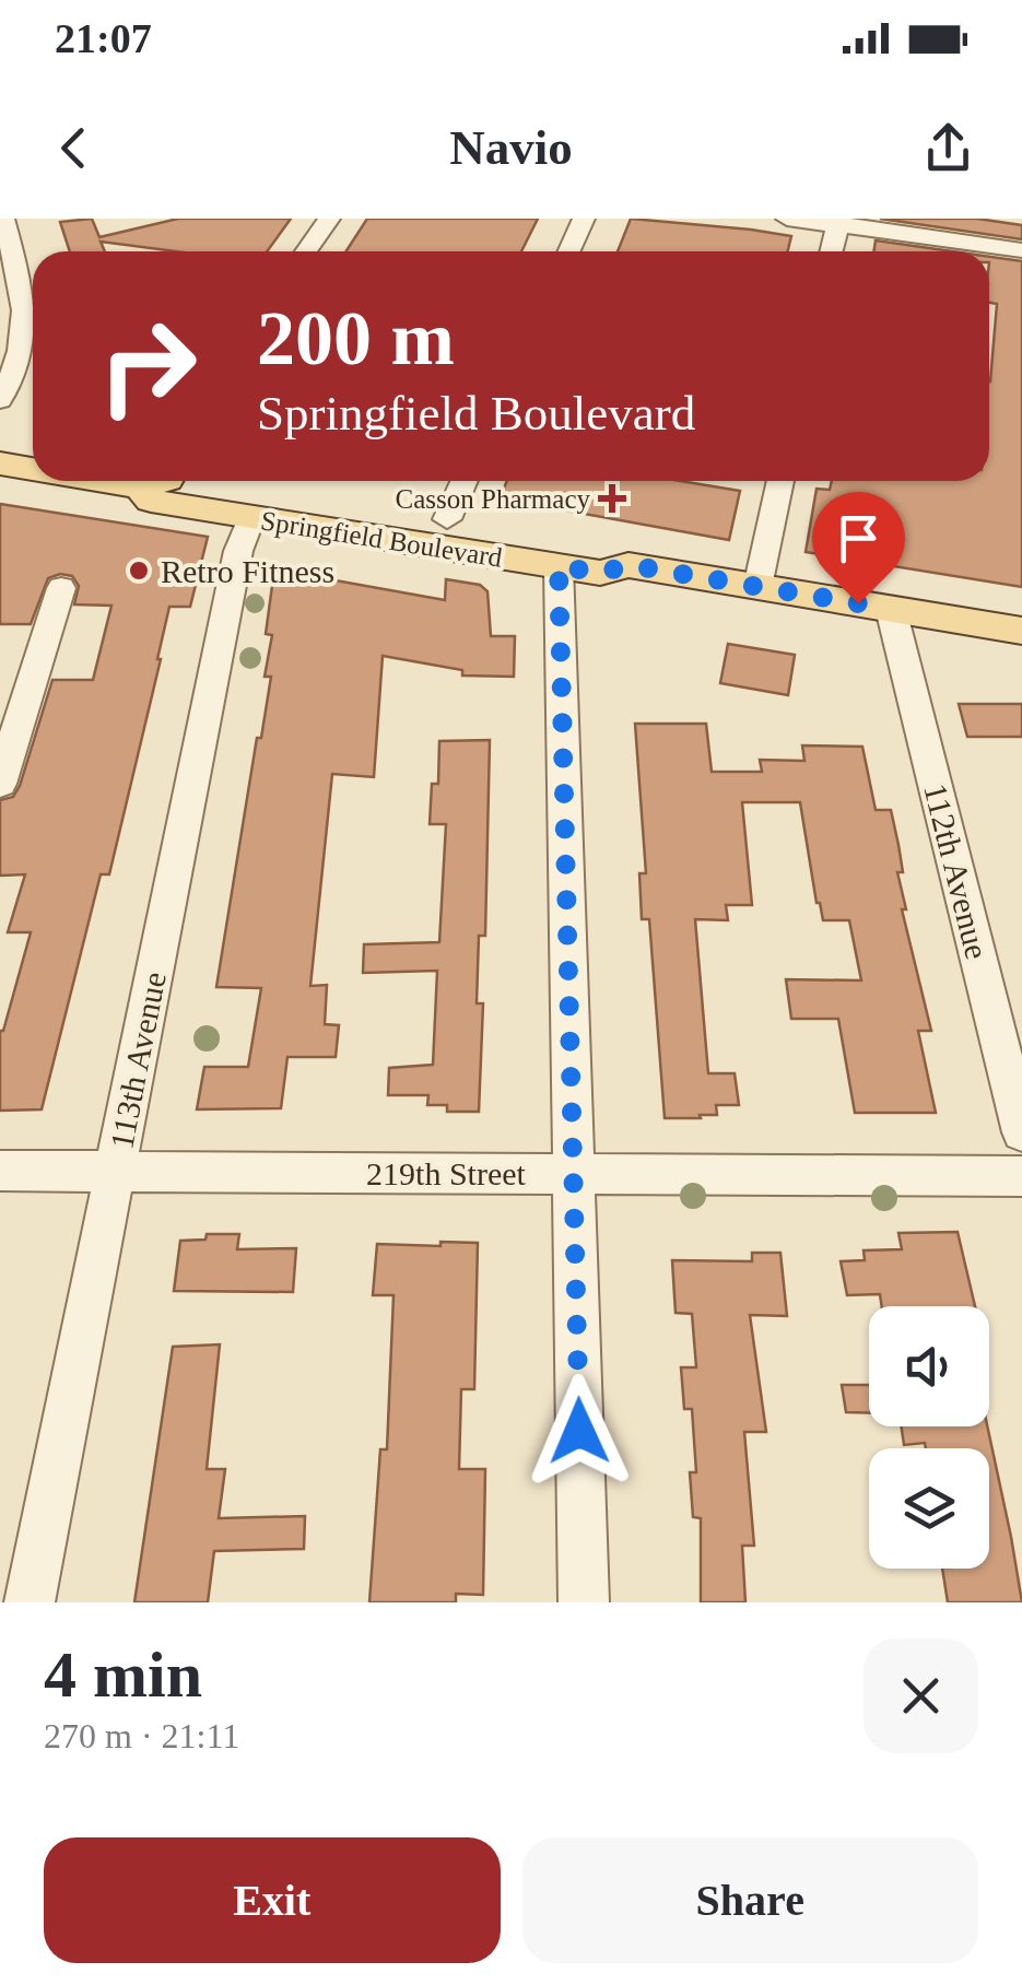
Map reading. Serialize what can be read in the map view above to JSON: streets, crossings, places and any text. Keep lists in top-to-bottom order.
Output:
{
  "streets": {
    "main road": ["Springfield Boulevard"],
    "street": ["112th Avenue", "113th Avenue", "219th Street"]
  },
  "crossings": [
    ["Springfield Boulevard", "112th Avenue"],
    ["Springfield Boulevard", "113th Avenue"],
    ["113th Avenue", "219th Street"]
  ],
  "places": {
    "health": ["Casson Pharmacy"],
    "other": ["Retro Fitness"]
  },
  "page": {
    "status": "21:07",
    "header": "Navio",
    "turn": ["200 m", "Springfield Boulevard"],
    "heading": ["4 min", "270 m · 21:11"],
    "buttons": ["Exit", "Share"]
  }
}
